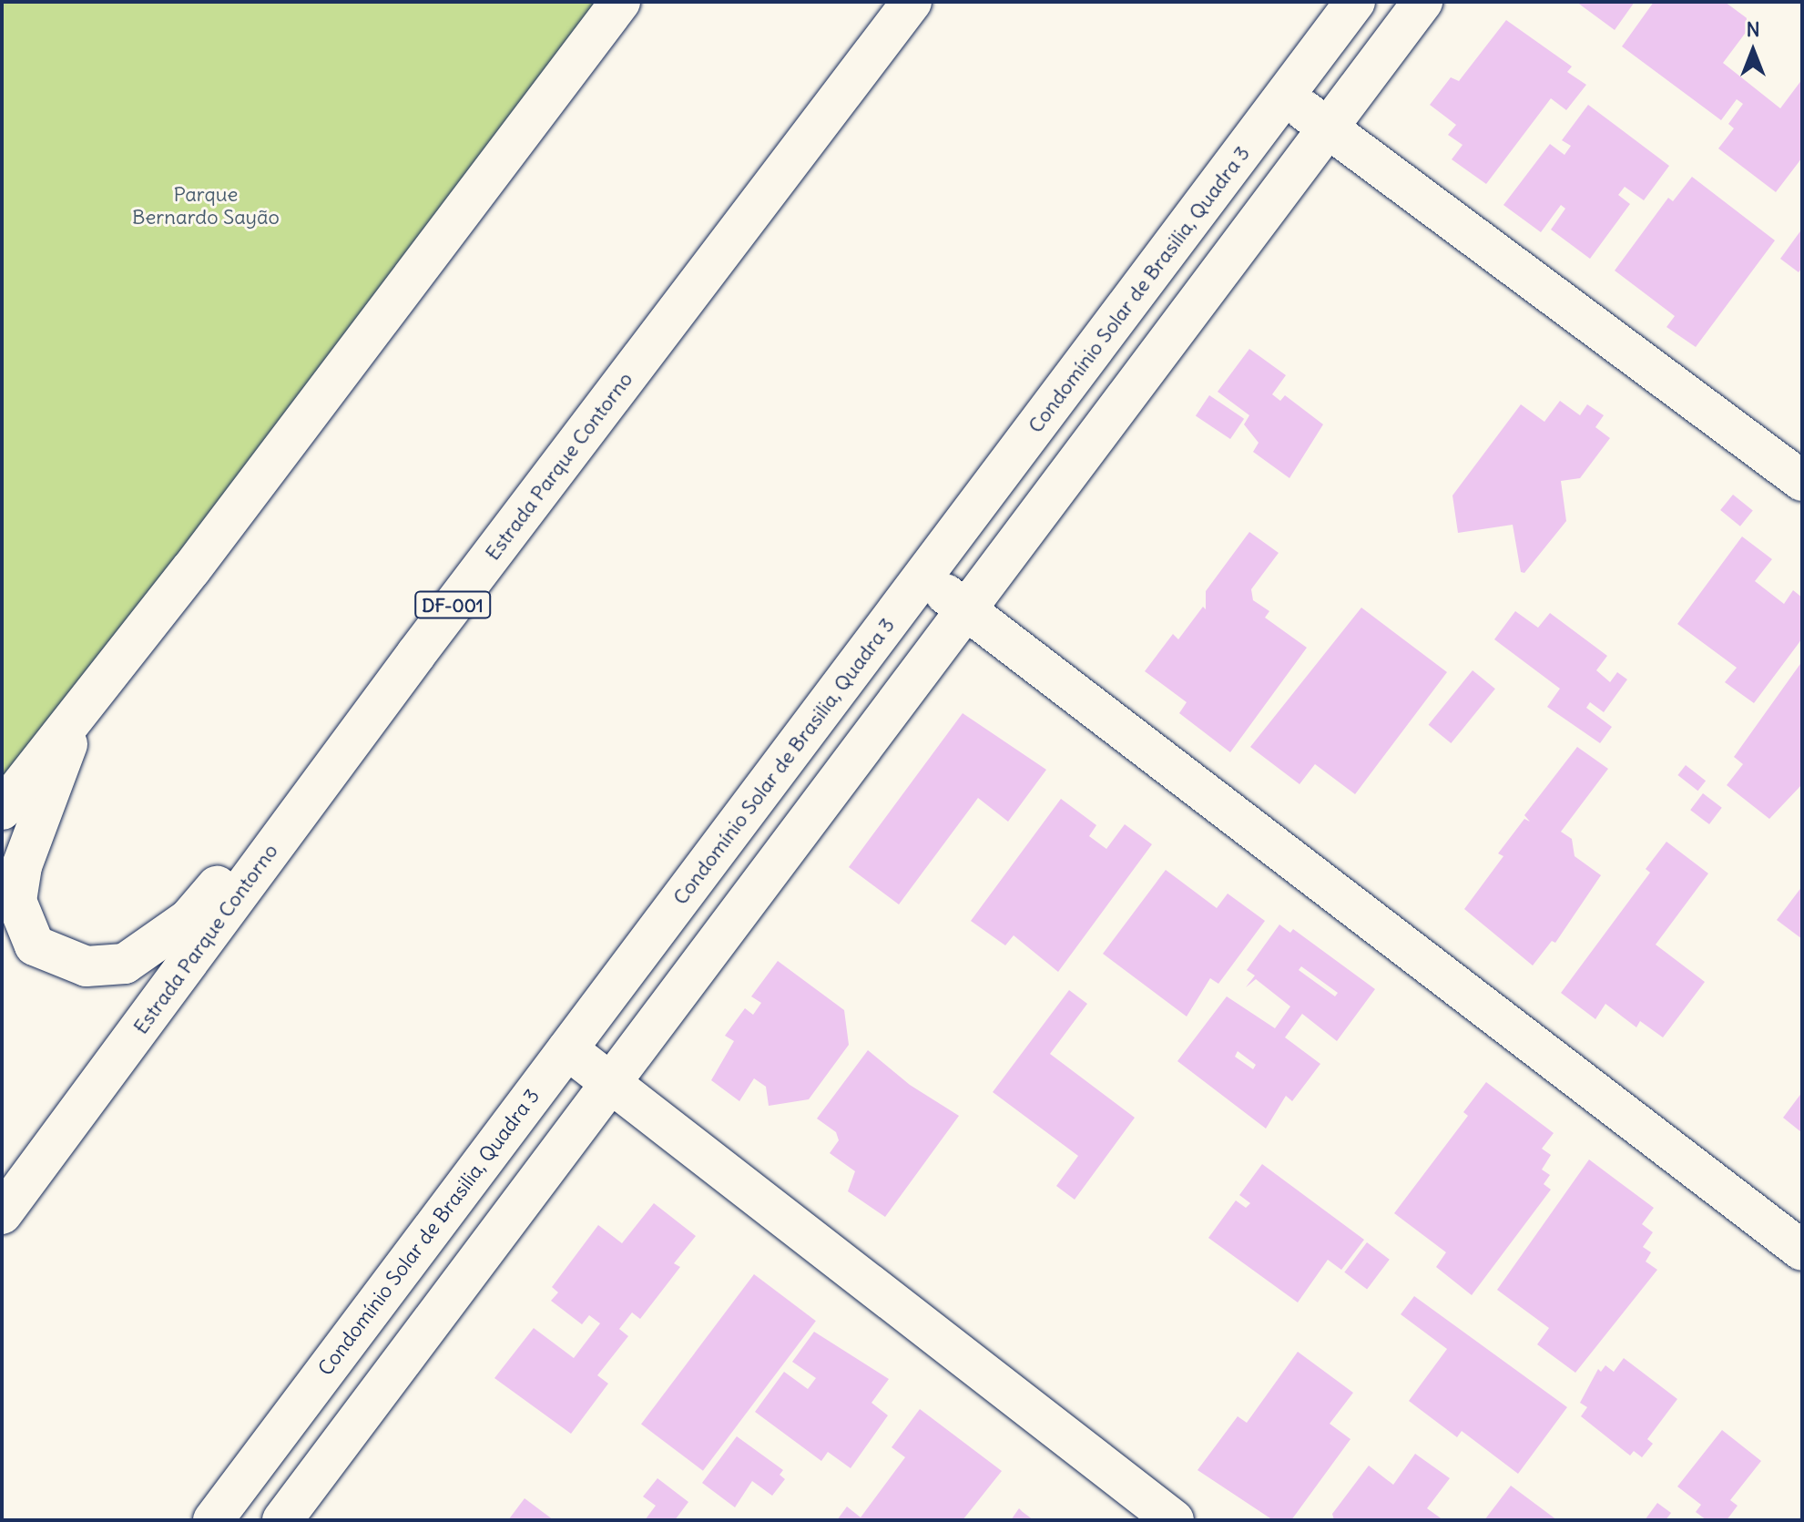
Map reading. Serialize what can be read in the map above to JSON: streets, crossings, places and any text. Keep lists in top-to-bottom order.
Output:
{
  "streets": {
    "street": ["Condomínio Solar de Brasilia, Quadra 3", "Estrada Parque Contorno", "DF-001"]
  },
  "parks": ["Parque Bernardo Sayão"],
  "north": "top"
}
